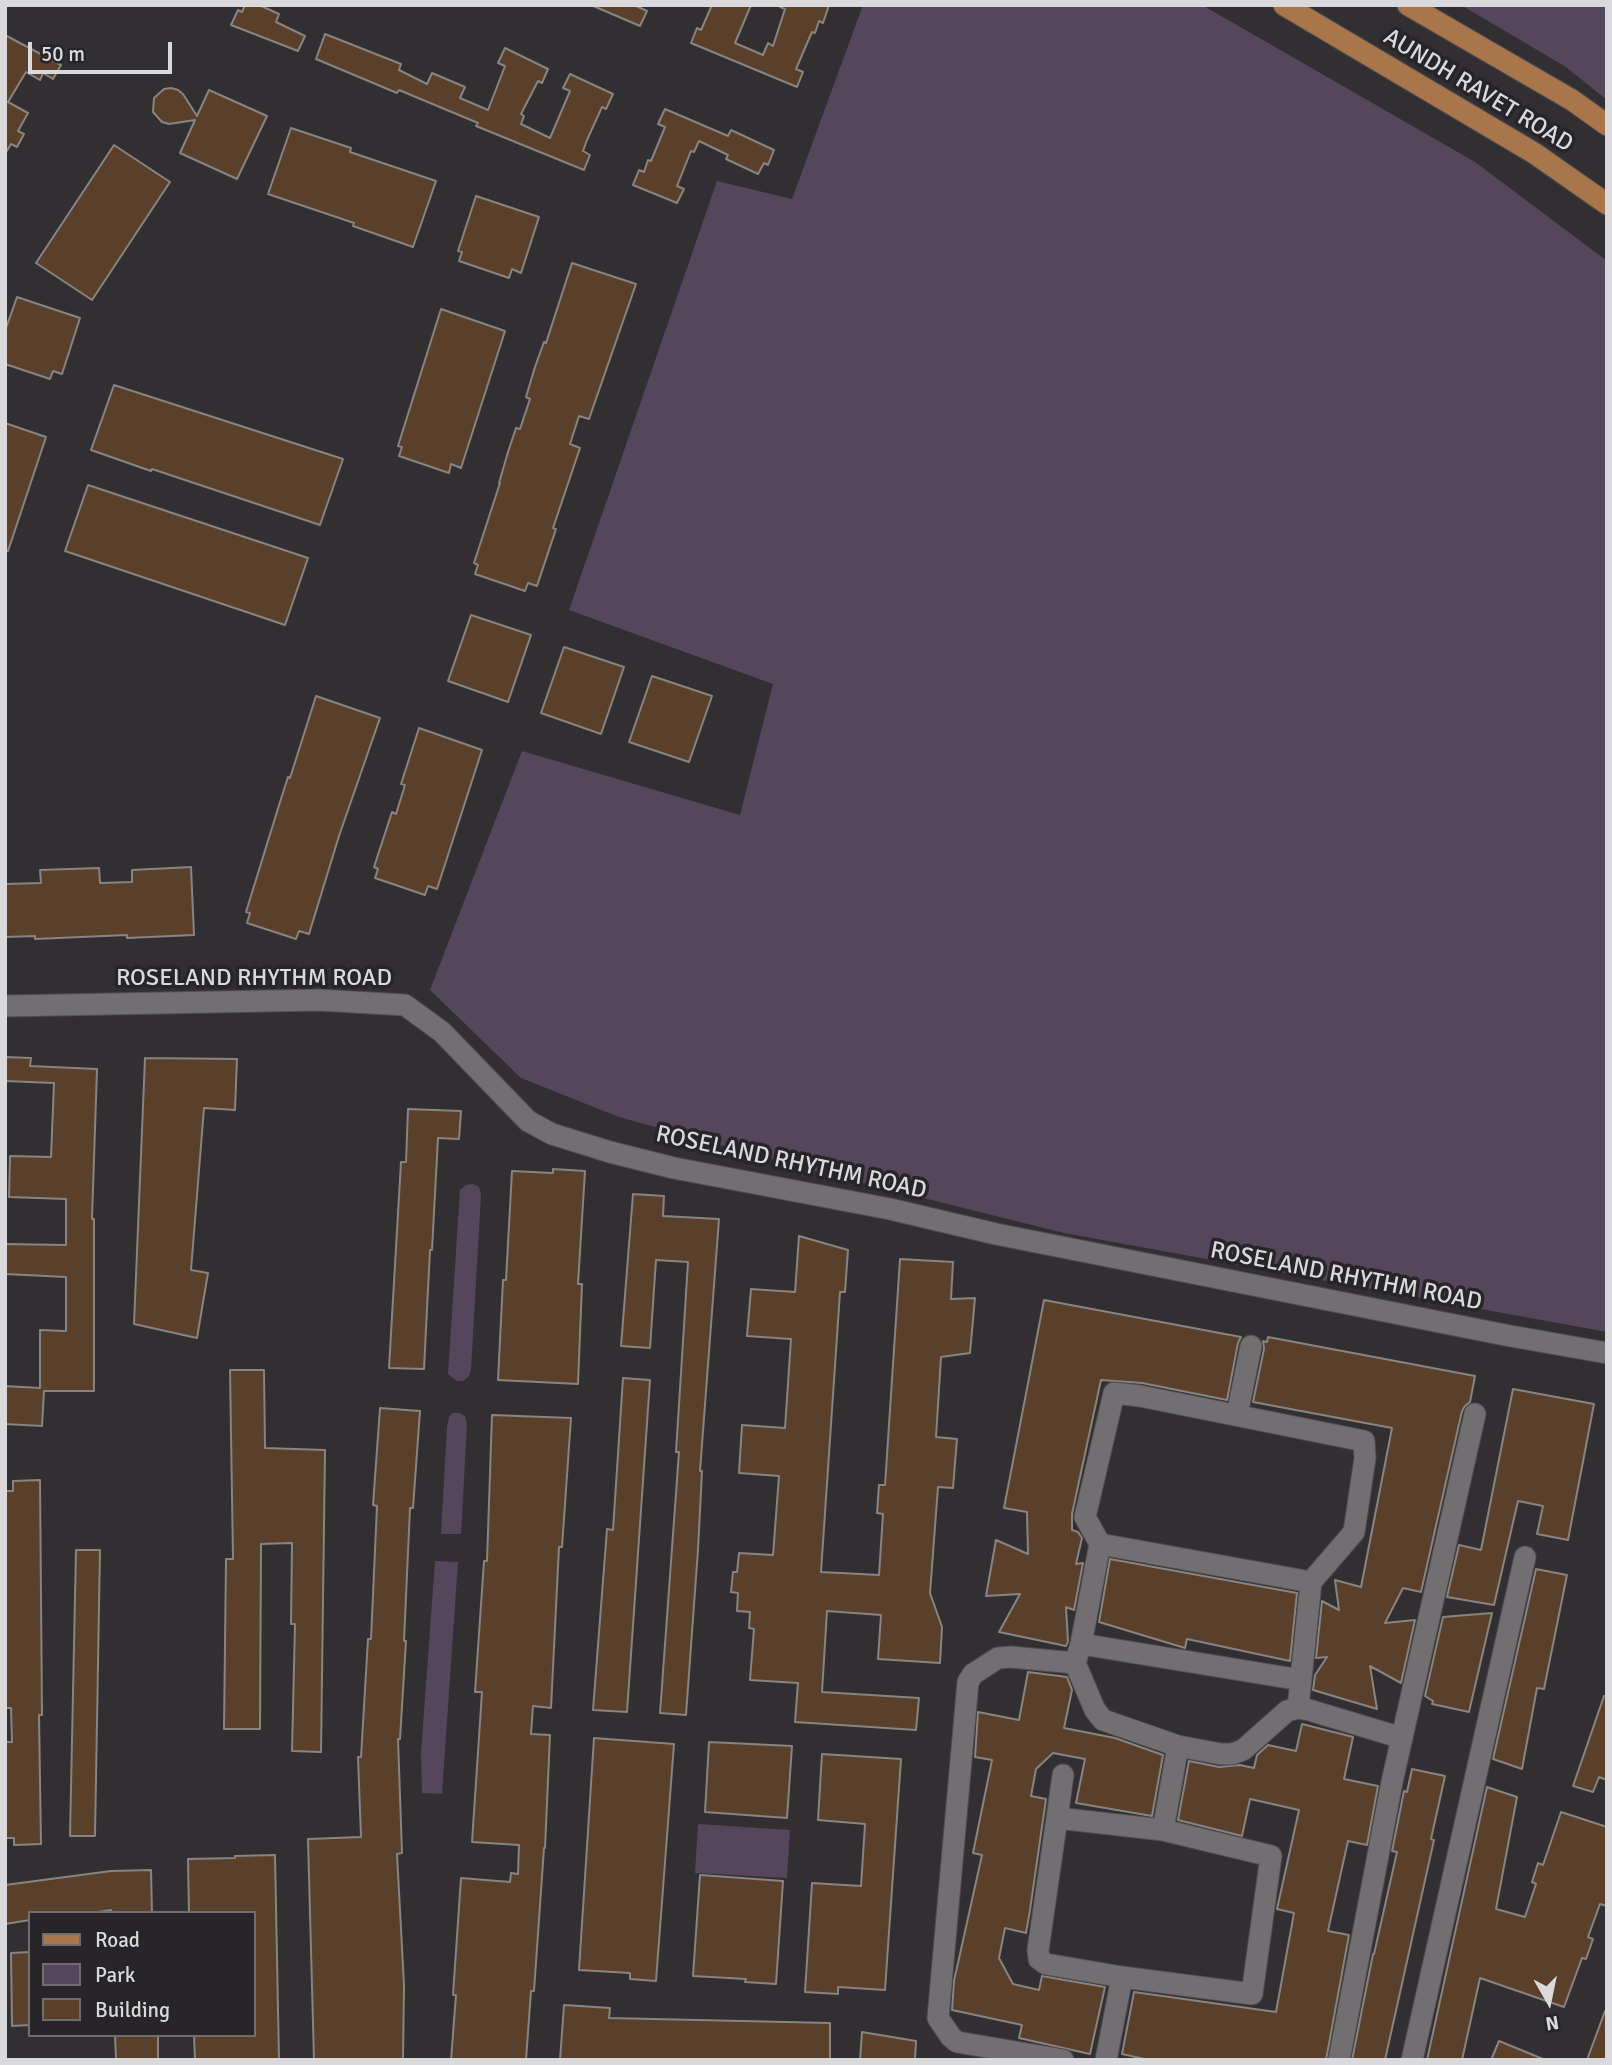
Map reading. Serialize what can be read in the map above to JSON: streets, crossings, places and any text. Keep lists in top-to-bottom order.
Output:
{
  "streets": {
    "main road": ["AUNDH RAVET ROAD"],
    "street": ["ROSELAND RHYTHM ROAD"]
  },
  "legend": ["Road", "Park", "Building"],
  "scale_bar": "50 m",
  "north": "bottom"
}
